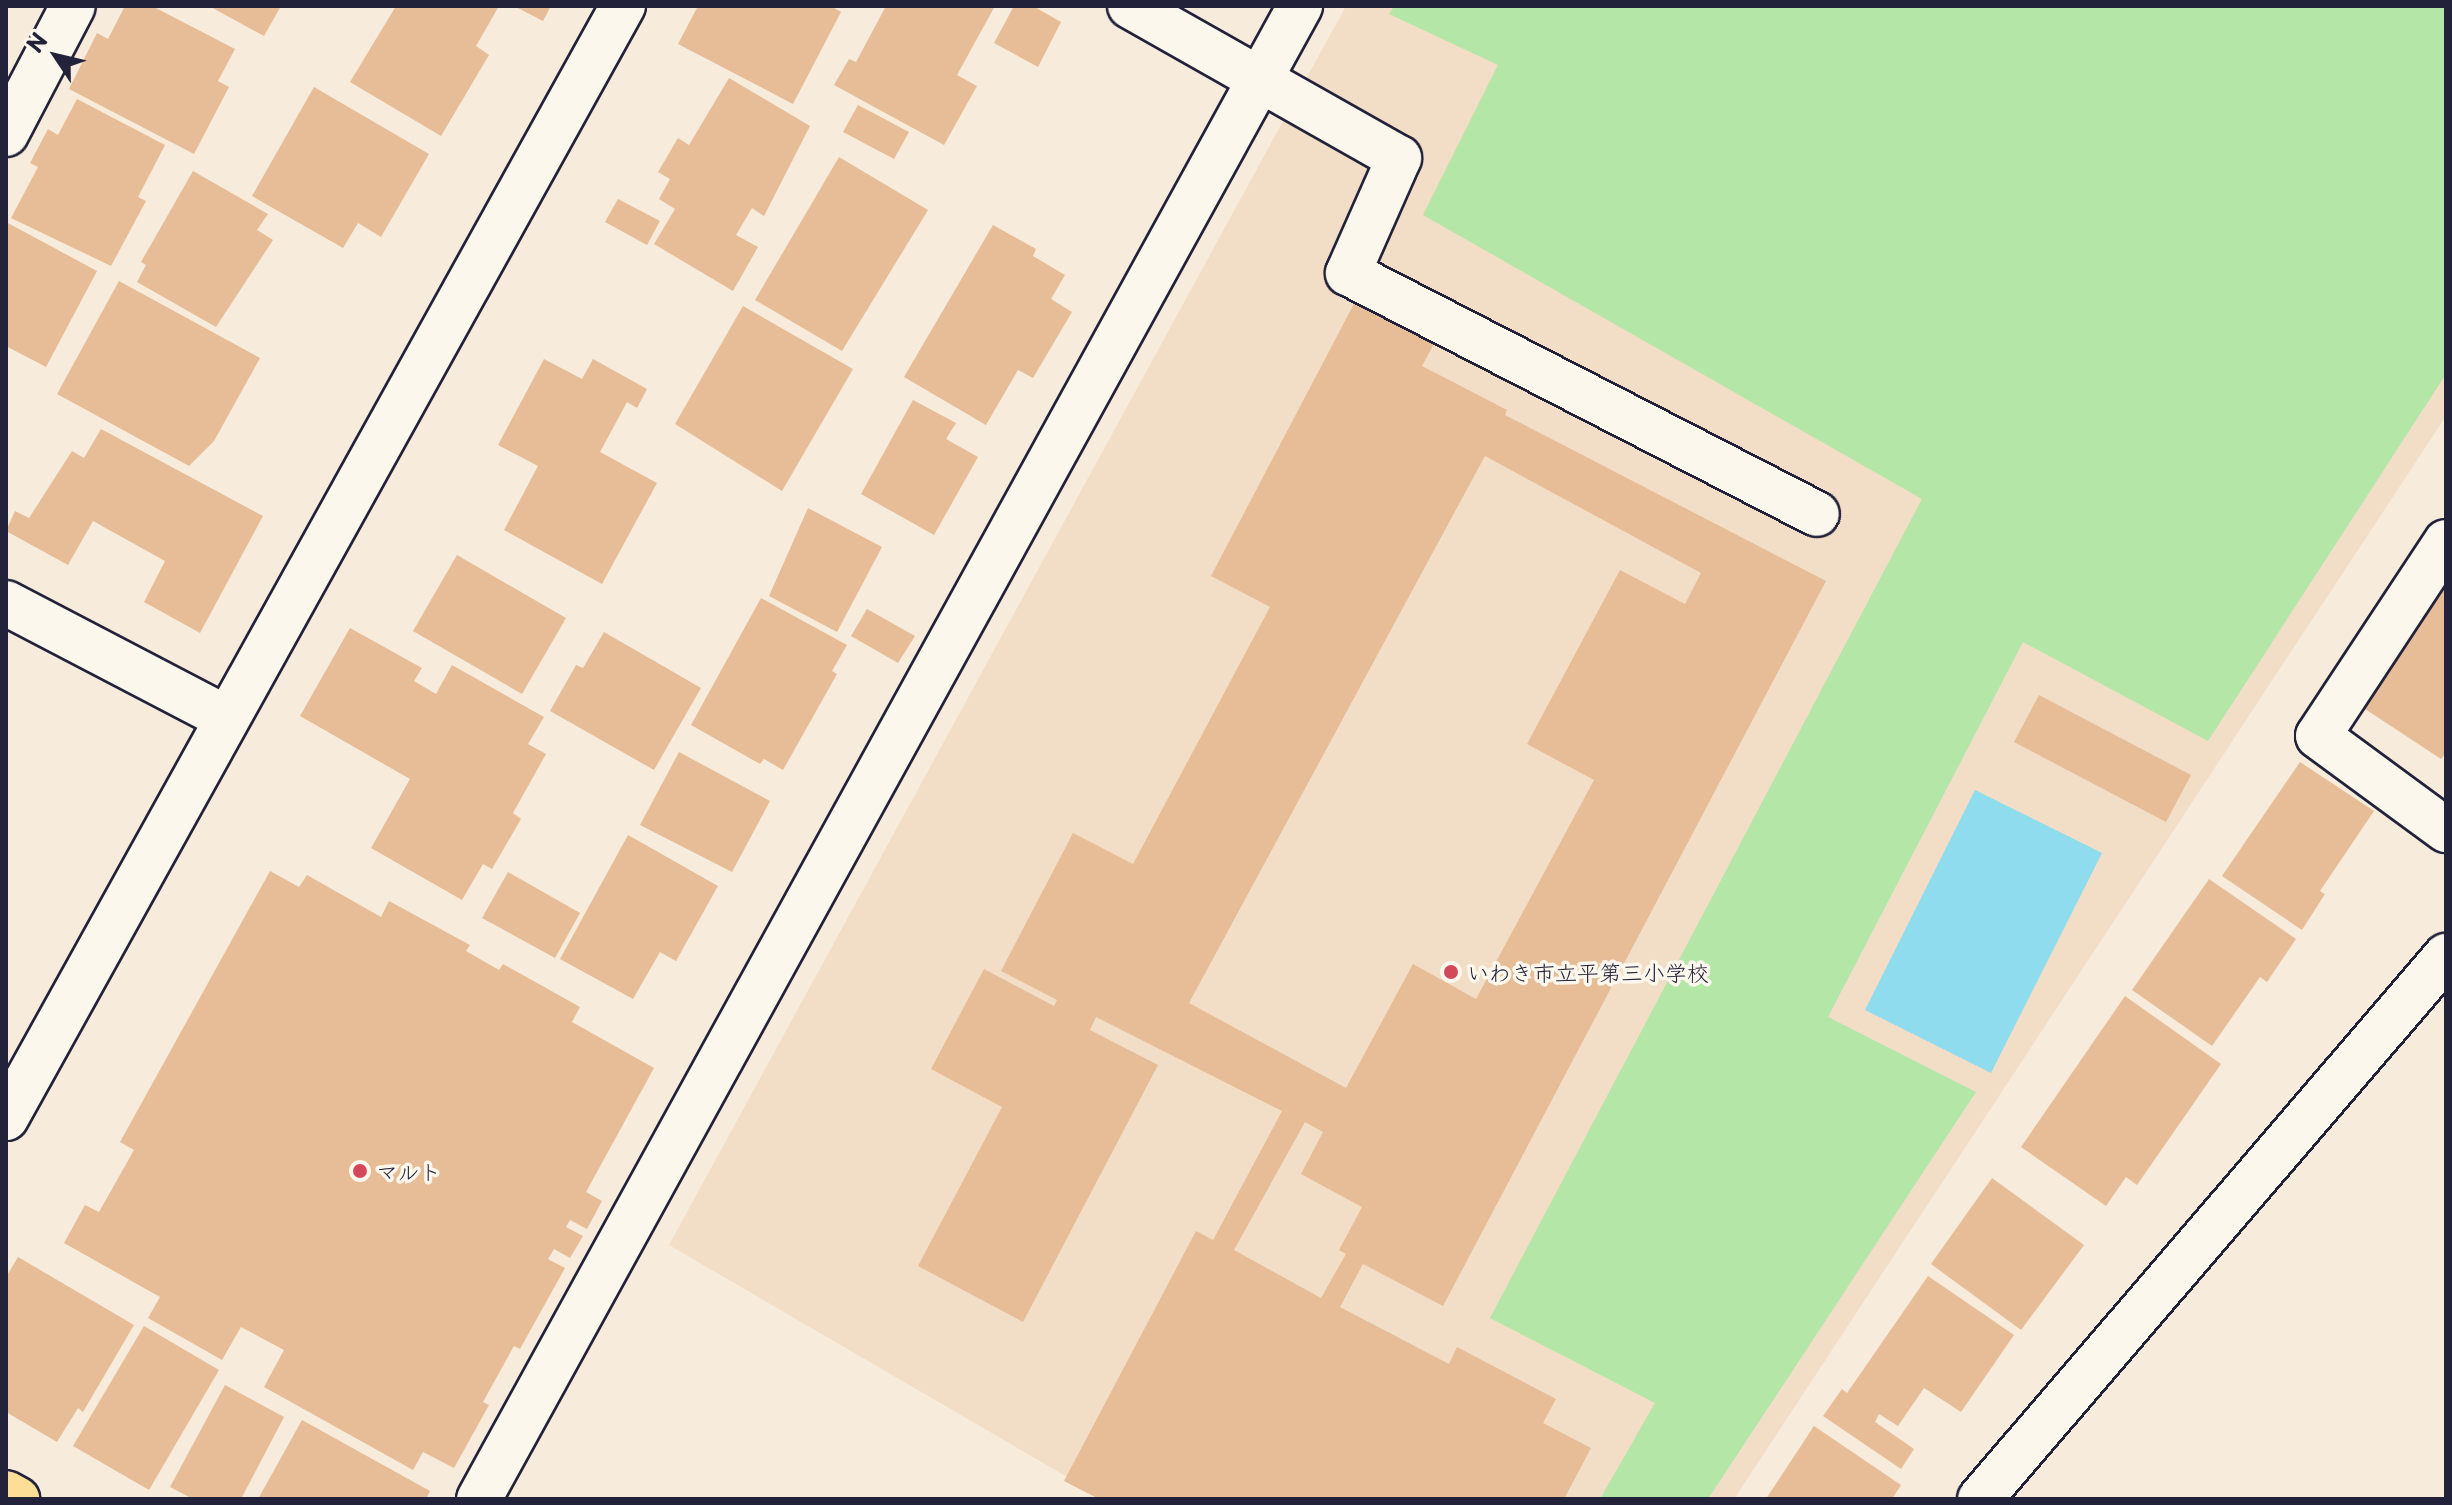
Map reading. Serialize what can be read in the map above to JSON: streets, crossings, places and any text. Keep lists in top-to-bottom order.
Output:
{
  "places": ["いわき市立平第三小学校", "マルト"],
  "north": "top left"
}
